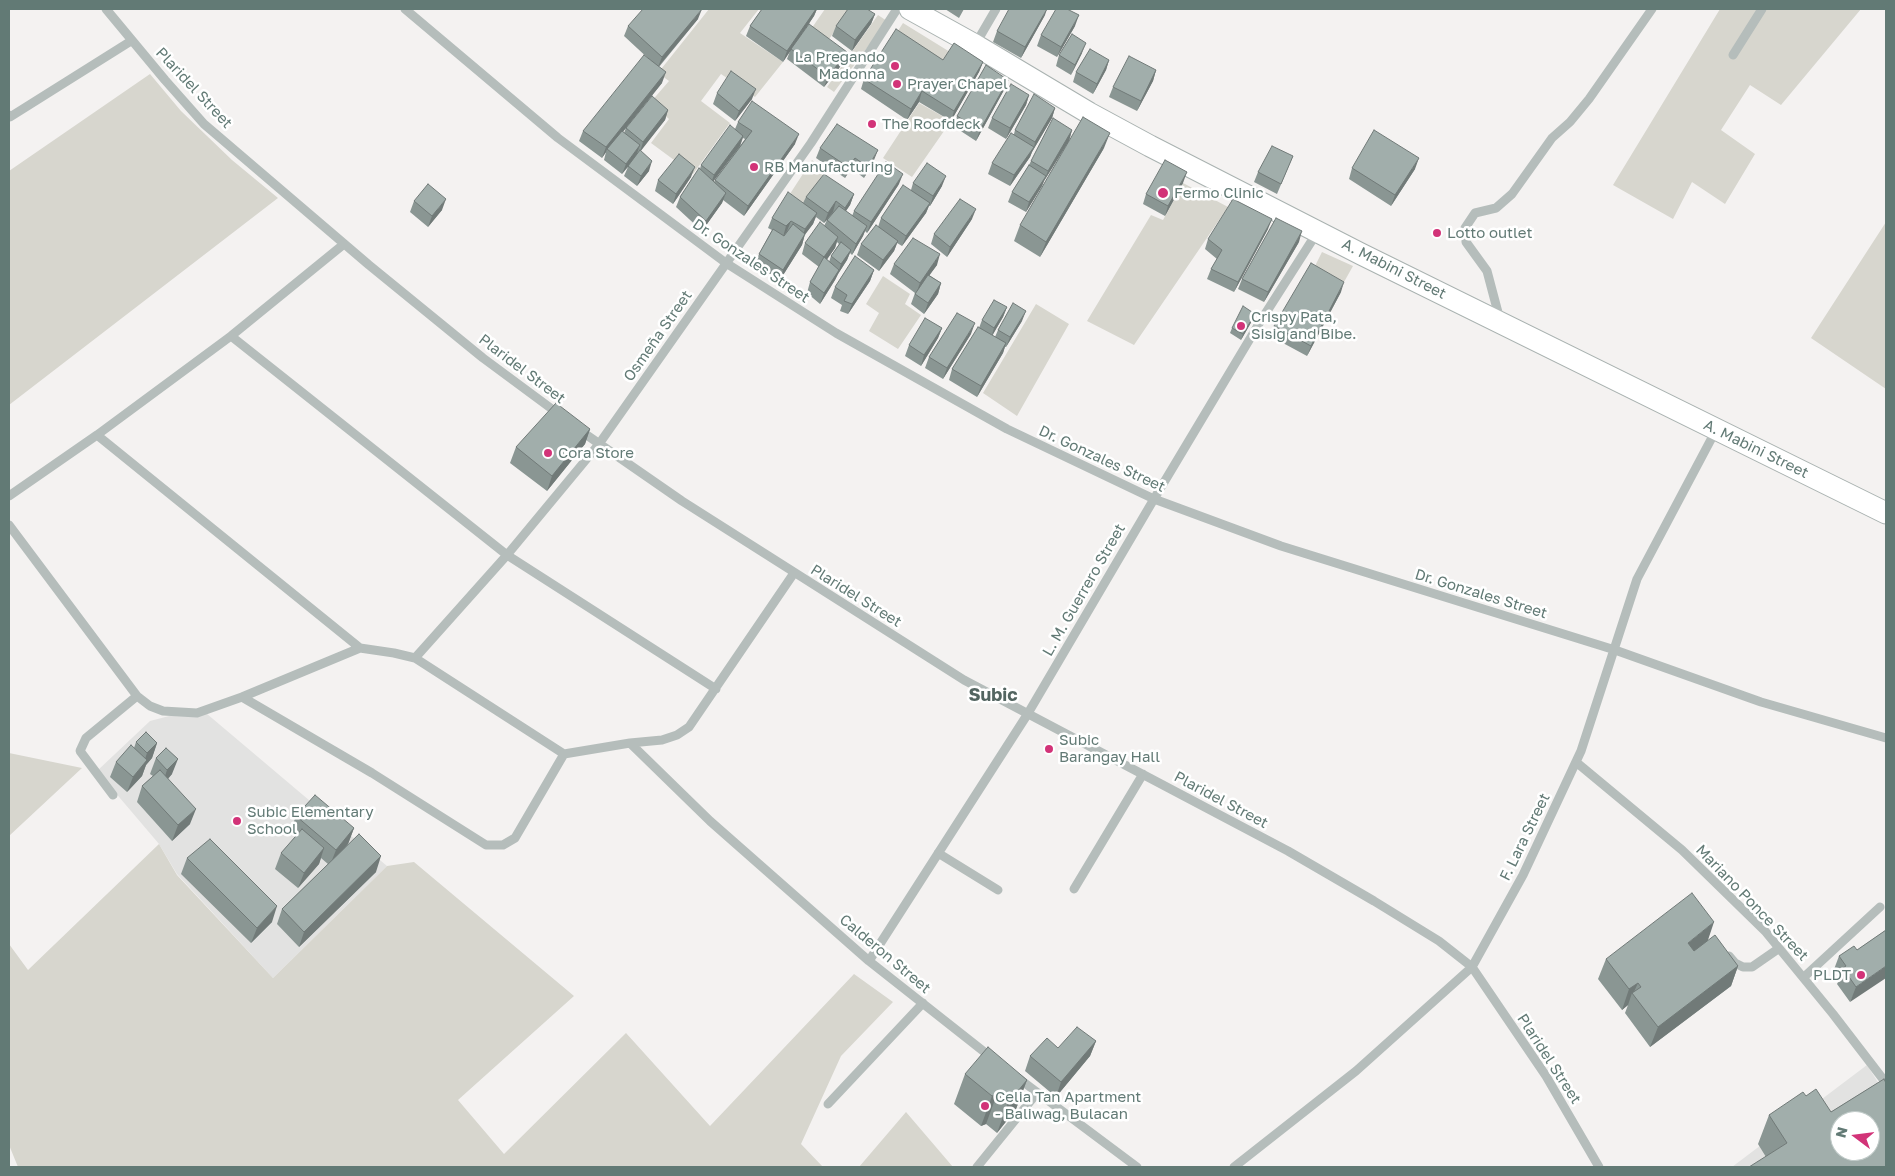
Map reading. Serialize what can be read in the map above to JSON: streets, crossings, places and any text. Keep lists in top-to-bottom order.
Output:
{
  "streets": {
    "main road": ["A. Mabini Street"],
    "street": [
      "Plaridel Street",
      "Dr. Gonzales Street",
      "Osmeña Street",
      "L. M. Guerrero Street",
      "F. Lara Street",
      "Mariano Ponce Street",
      "Calderon Street"
    ]
  },
  "crossings": [
    ["Plaridel Street", "Osmeña Street"],
    ["Plaridel Street", "L. M. Guerrero Street"],
    ["Plaridel Street", "F. Lara Street"],
    ["Dr. Gonzales Street", "Osmeña Street"],
    ["Dr. Gonzales Street", "L. M. Guerrero Street"],
    ["Dr. Gonzales Street", "F. Lara Street"],
    ["A. Mabini Street", "L. M. Guerrero Street"],
    ["A. Mabini Street", "F. Lara Street"],
    ["L. M. Guerrero Street", "Calderon Street"],
    ["F. Lara Street", "Mariano Ponce Street"]
  ],
  "districts": ["Subic"],
  "places": [
    "La Pregando Madonna",
    "Prayer Chapel",
    "The Roofdeck",
    "RB Manufacturing",
    "Fermo Clinic",
    "Lotto outlet",
    "Crispy Pata, Sisig and Bibe.",
    "Cora Store",
    "Subic Barangay Hall",
    "Subic Elementary School",
    "PLDT",
    "Celia Tan Apartment - Baliwag, Bulacan"
  ],
  "north": "left"
}
